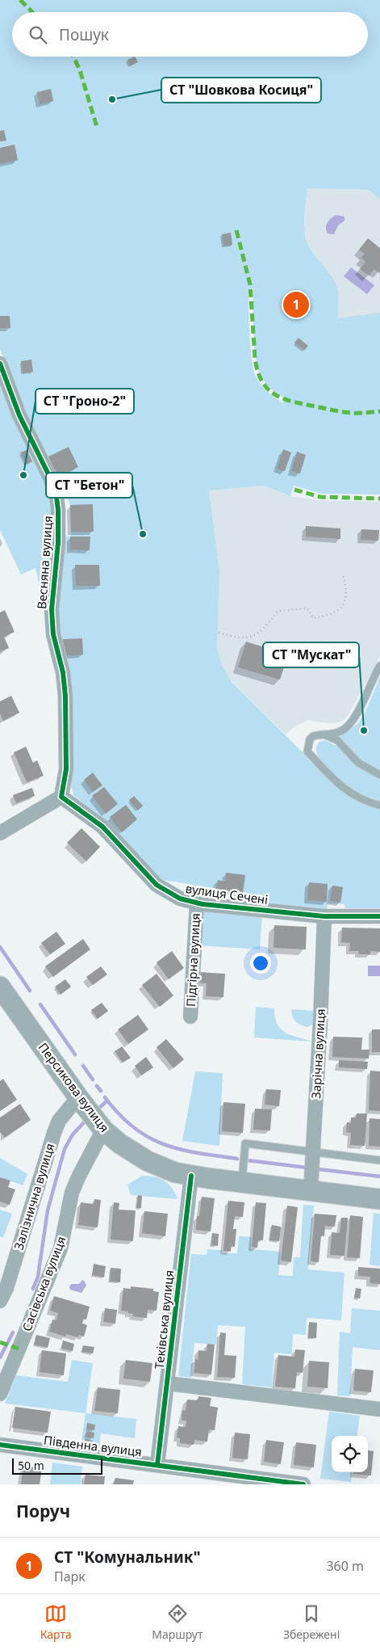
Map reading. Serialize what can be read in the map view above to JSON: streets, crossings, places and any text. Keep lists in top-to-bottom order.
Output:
{
  "streets": {
    "main road": ["Персикова вулиця"],
    "street": [
      "Весняна вулиця",
      "вулиця Сечені",
      "Підгірна вулиця",
      "Зарічна вулиця",
      "Залізнична вулиця",
      "Сасівська вулиця",
      "Теківська вулиця",
      "Південна вулиця"
    ]
  },
  "crossings": [
    ["Весняна вулиця", "вулиця Сечені"],
    ["вулиця Сечені", "Підгірна вулиця"],
    ["вулиця Сечені", "Зарічна вулиця"],
    ["Зарічна вулиця", "Персикова вулиця"],
    ["Персикова вулиця", "Залізнична вулиця"],
    ["Персикова вулиця", "Сасівська вулиця"],
    ["Персикова вулиця", "Теківська вулиця"],
    ["Теківська вулиця", "Південна вулиця"]
  ],
  "places": [
    "СТ \"Шовкова Косиця\"",
    "СТ \"Гроно-2\"",
    "СТ \"Бетон\"",
    "СТ \"Мускат\""
  ],
  "scale_bar": "50 m",
  "page": {
    "search": "Пошук",
    "pins": "1",
    "scale": "50 m",
    "heading": "Поруч",
    "list": [
      {
        "mark": "1",
        "name": "СТ \"Комунальник\"",
        "note": "Парк",
        "value": "360 m"
      }
    ],
    "nav": ["Карта", "Маршрут", "Збережені"]
  }
}
